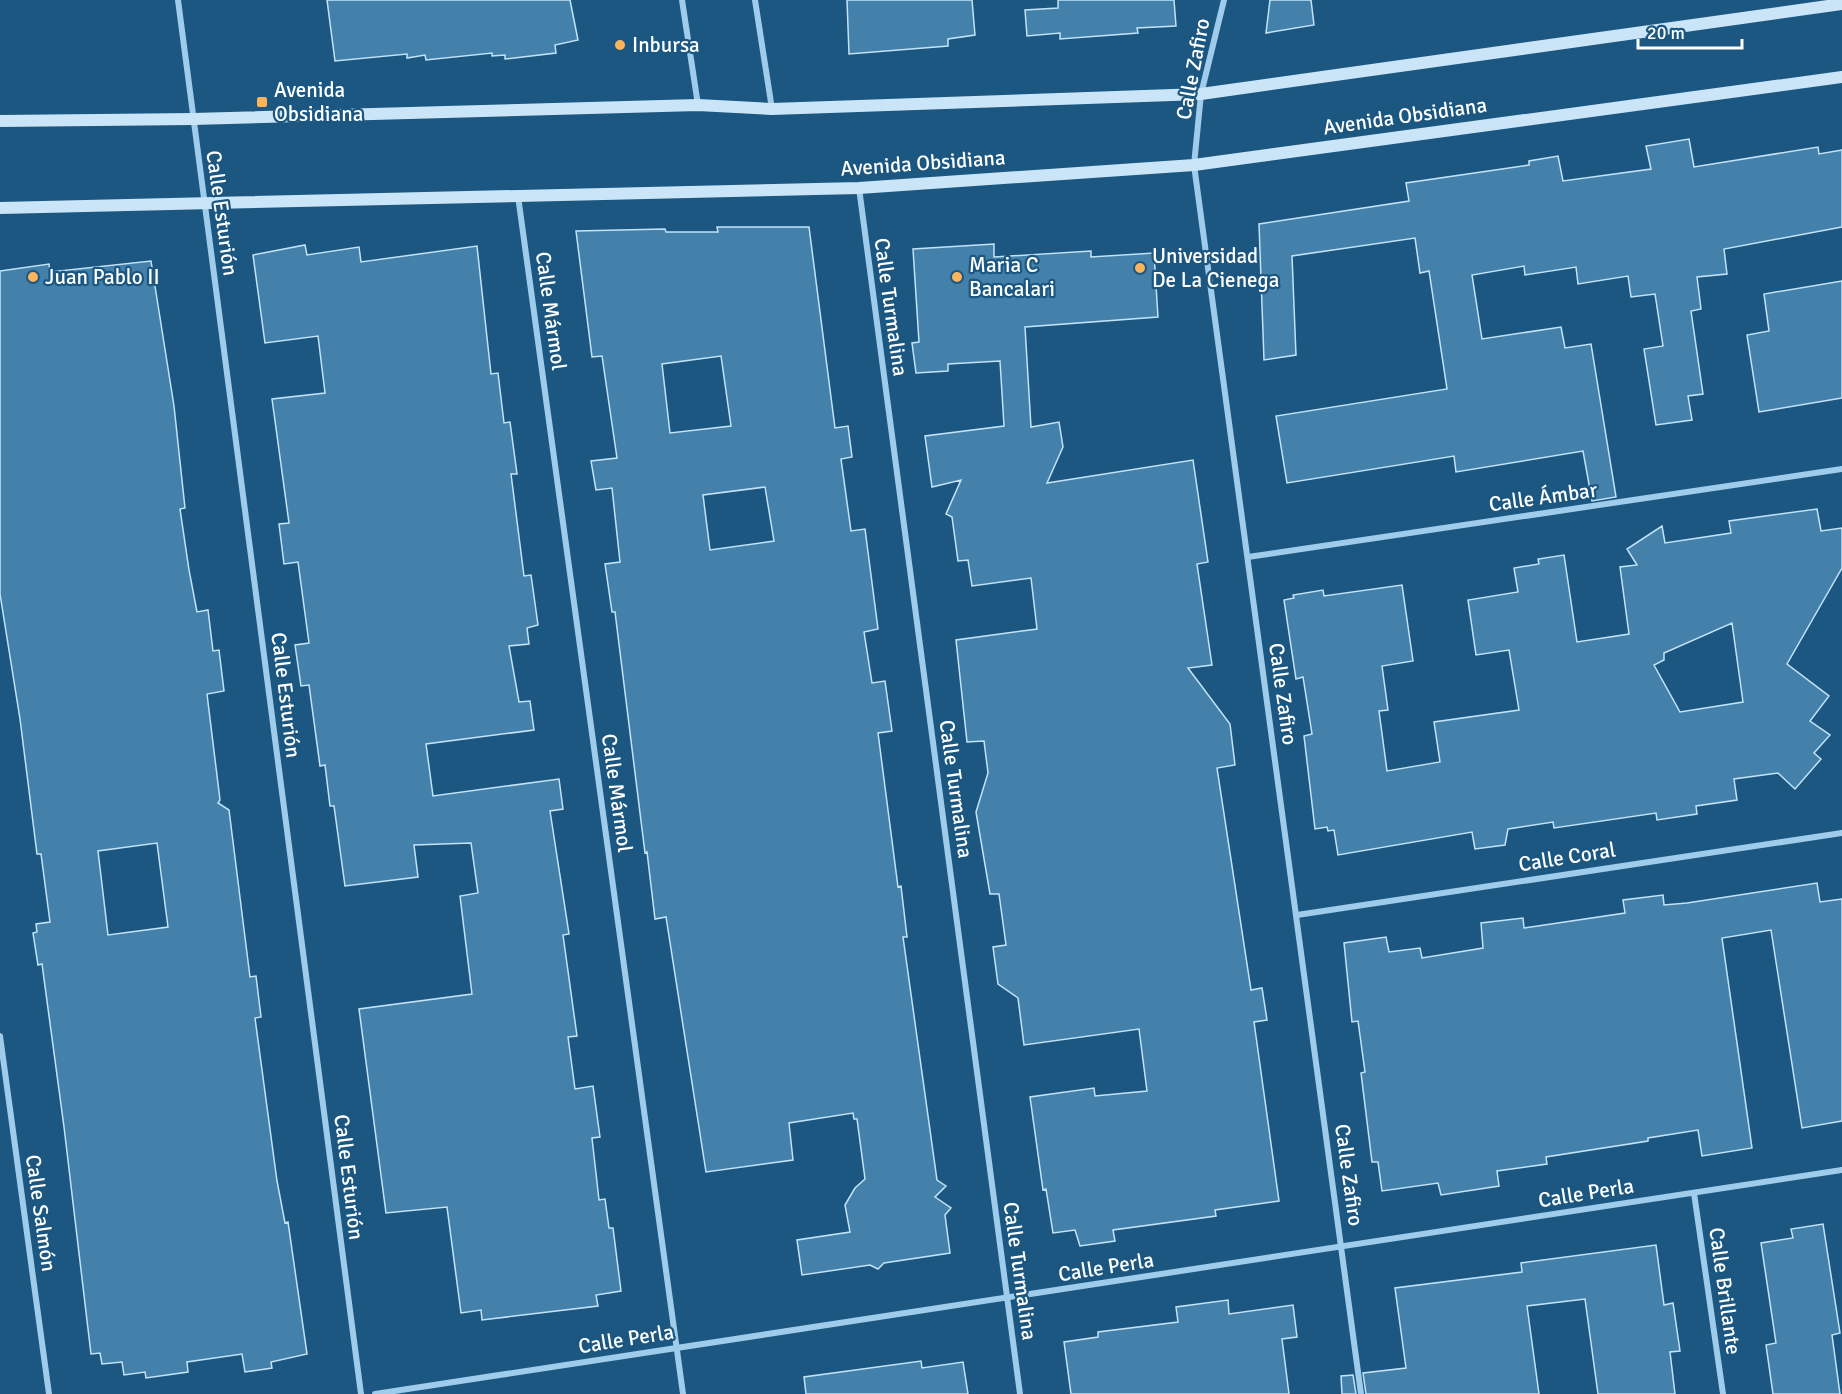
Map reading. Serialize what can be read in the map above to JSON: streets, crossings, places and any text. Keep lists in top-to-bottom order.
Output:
{
  "streets": {
    "street": [
      "Calle Zafiro",
      "Avenida Obsidiana",
      "Calle Esturión",
      "Calle Turmalina",
      "Calle Mármol",
      "Calle Ámbar",
      "Calle Coral",
      "Calle Perla",
      "Calle Salmón",
      "Calle Brillante"
    ]
  },
  "crossings": [
    ["Calle Zafiro", "Avenida Obsidiana"],
    ["Calle Zafiro", "Calle Ámbar"],
    ["Calle Zafiro", "Calle Coral"],
    ["Calle Zafiro", "Calle Perla"],
    ["Avenida Obsidiana", "Calle Esturión"],
    ["Avenida Obsidiana", "Calle Turmalina"],
    ["Avenida Obsidiana", "Calle Mármol"],
    ["Calle Turmalina", "Calle Perla"],
    ["Calle Mármol", "Calle Perla"],
    ["Calle Perla", "Calle Brillante"]
  ],
  "places": {
    "other": [
      "Inbursa",
      "Universidad De La Cienega",
      "Juan Pablo II",
      "Maria C Bancalari"
    ],
    "transit": ["Avenida Obsidiana"]
  },
  "scale_bar": "20 m"
}
